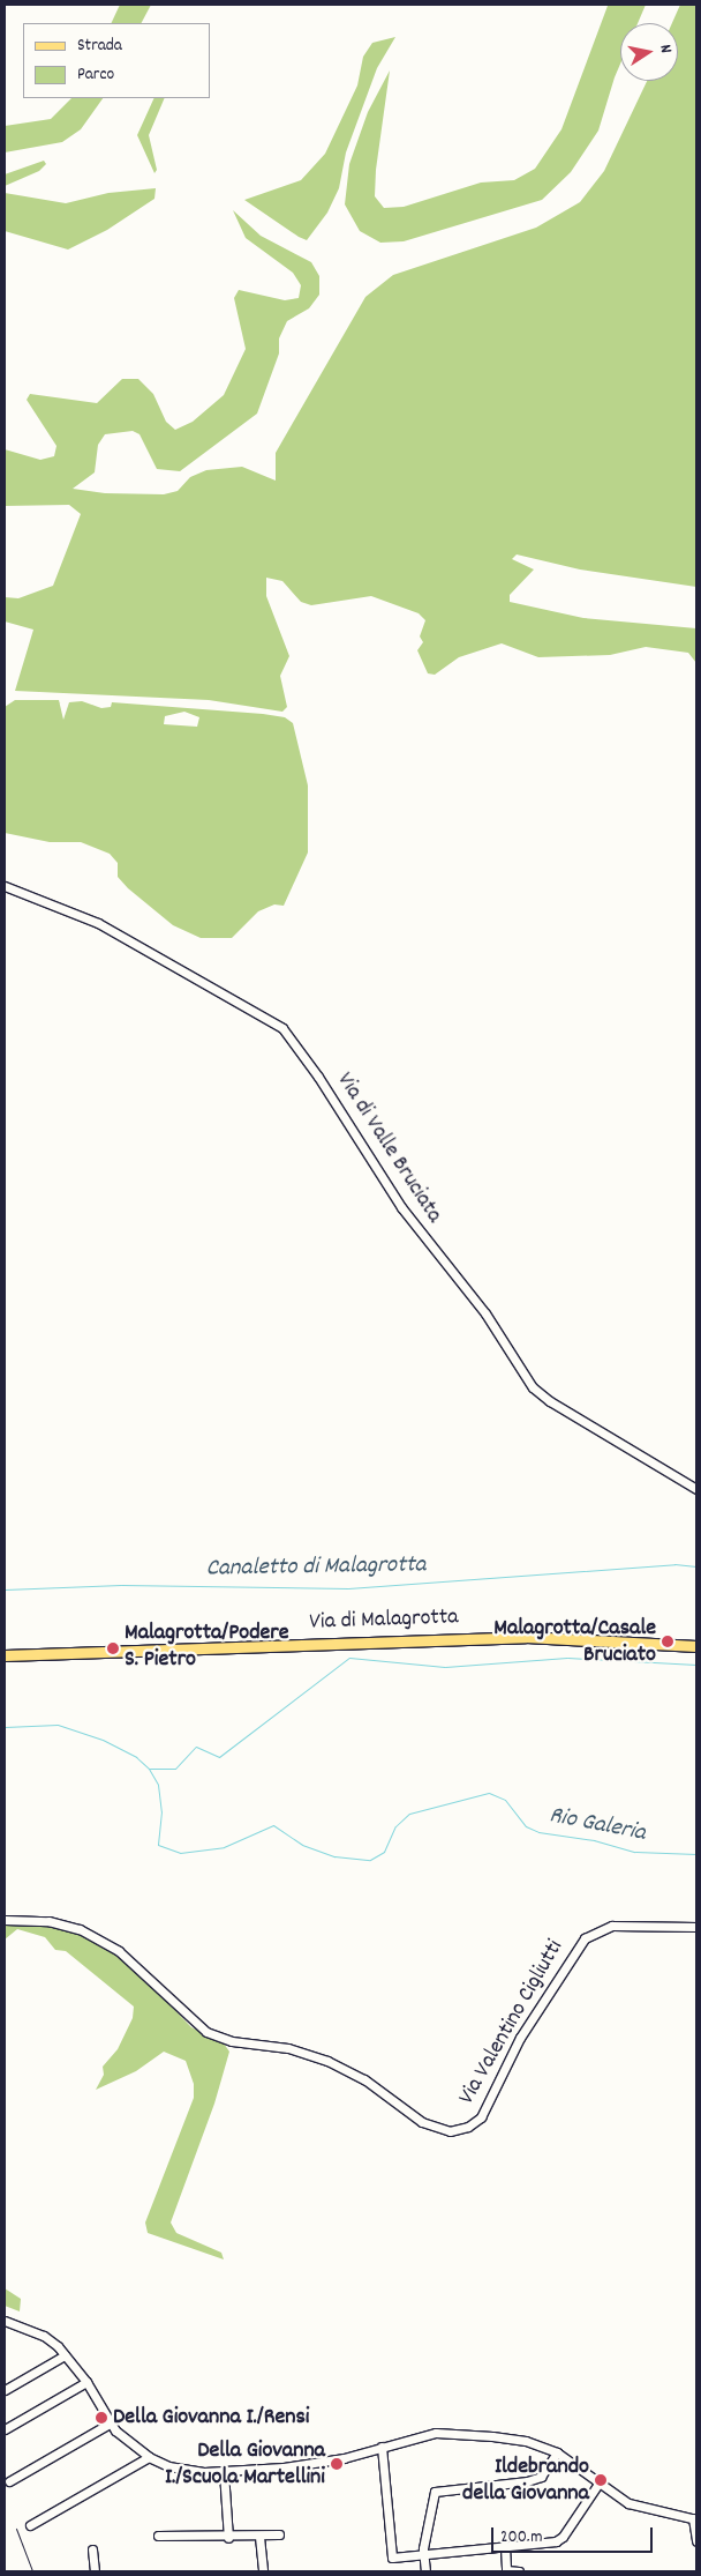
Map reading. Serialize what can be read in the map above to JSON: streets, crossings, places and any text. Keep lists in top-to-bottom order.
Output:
{
  "streets": {
    "main road": ["Via di Malagrotta"],
    "street": ["Via di Valle Bruciata", "Via Valentino Cigliutti"]
  },
  "water": ["Canaletto di Malagrotta", "Rio Galeria"],
  "places": [
    "Malagrotta/Casale Bruciato",
    "Malagrotta/Podere S. Pietro",
    "Della Giovanna I./Rensi",
    "Della Giovanna I./Scuola Martellini",
    "Ildebrando della Giovanna"
  ],
  "legend": ["Strada", "Parco"],
  "scale_bar": "200 m",
  "north": "right"
}
